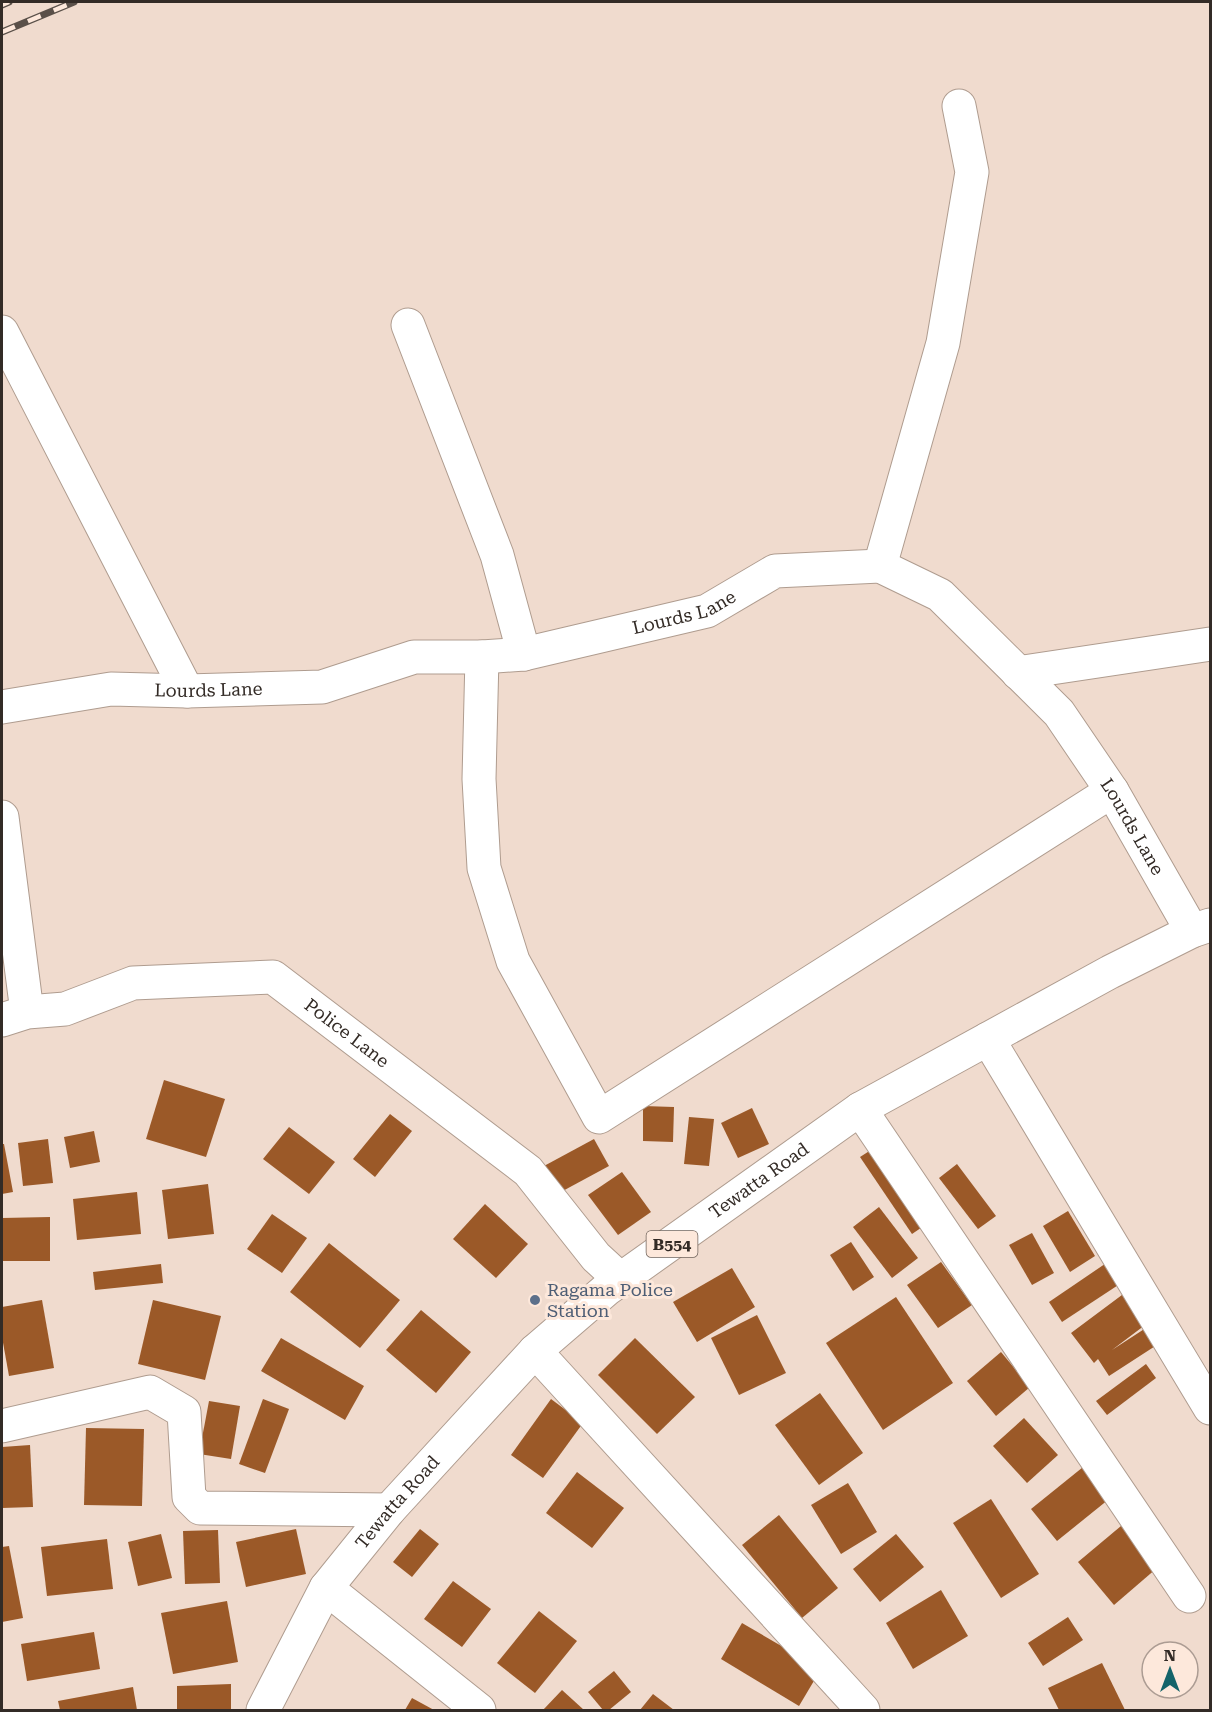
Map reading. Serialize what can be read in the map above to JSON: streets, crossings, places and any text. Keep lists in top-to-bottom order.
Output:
{
  "streets": {
    "street": [
      "Lourds Lane",
      "Police Lane",
      "Tewatta Road",
      "B554"
    ]
  },
  "crossings": [
    ["Lourds Lane", "Tewatta Road"],
    ["Police Lane", "Tewatta Road"]
  ],
  "places": ["Ragama Police Station"],
  "north": "top"
}
